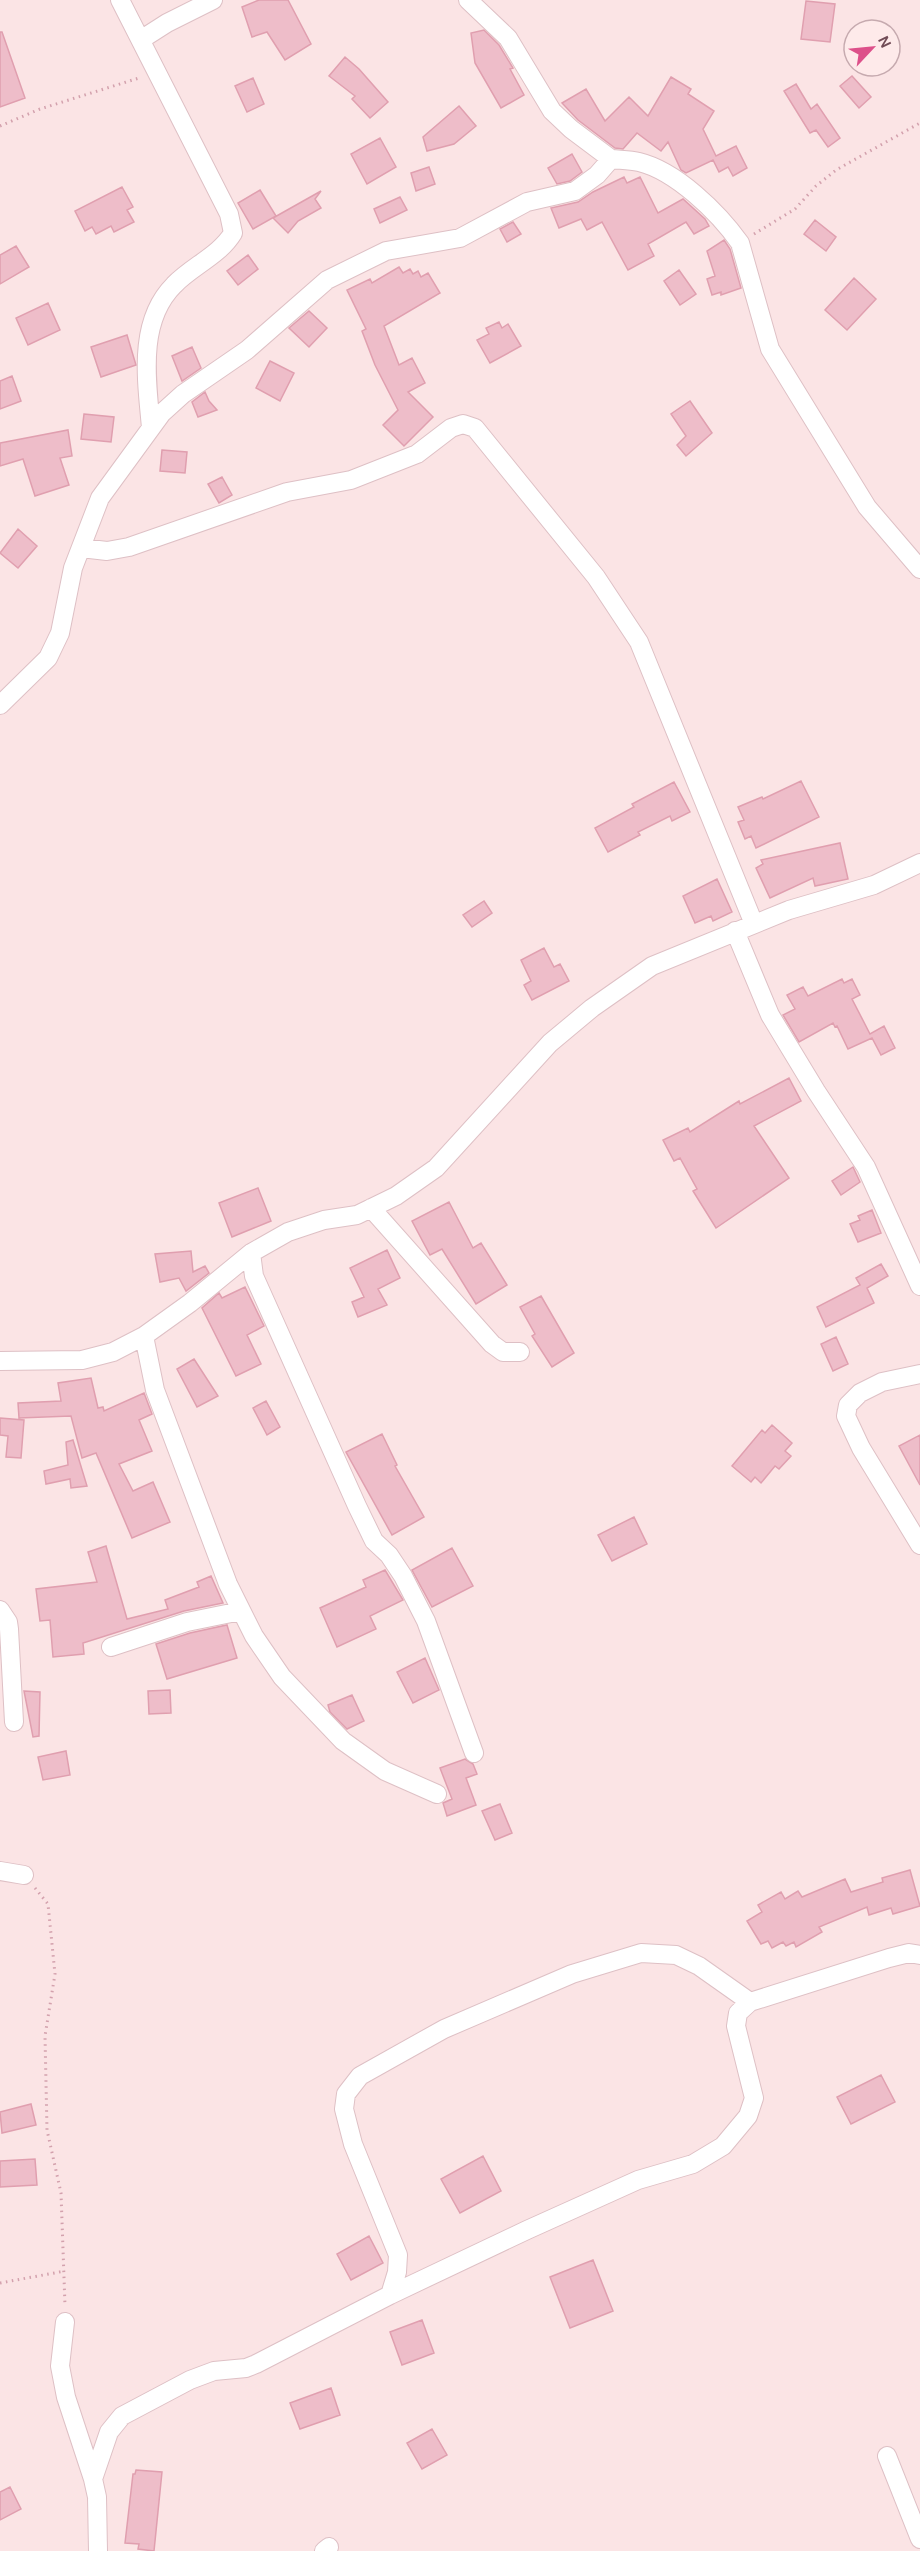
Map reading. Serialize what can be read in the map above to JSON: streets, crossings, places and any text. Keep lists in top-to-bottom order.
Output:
{
  "north": "top right"
}
